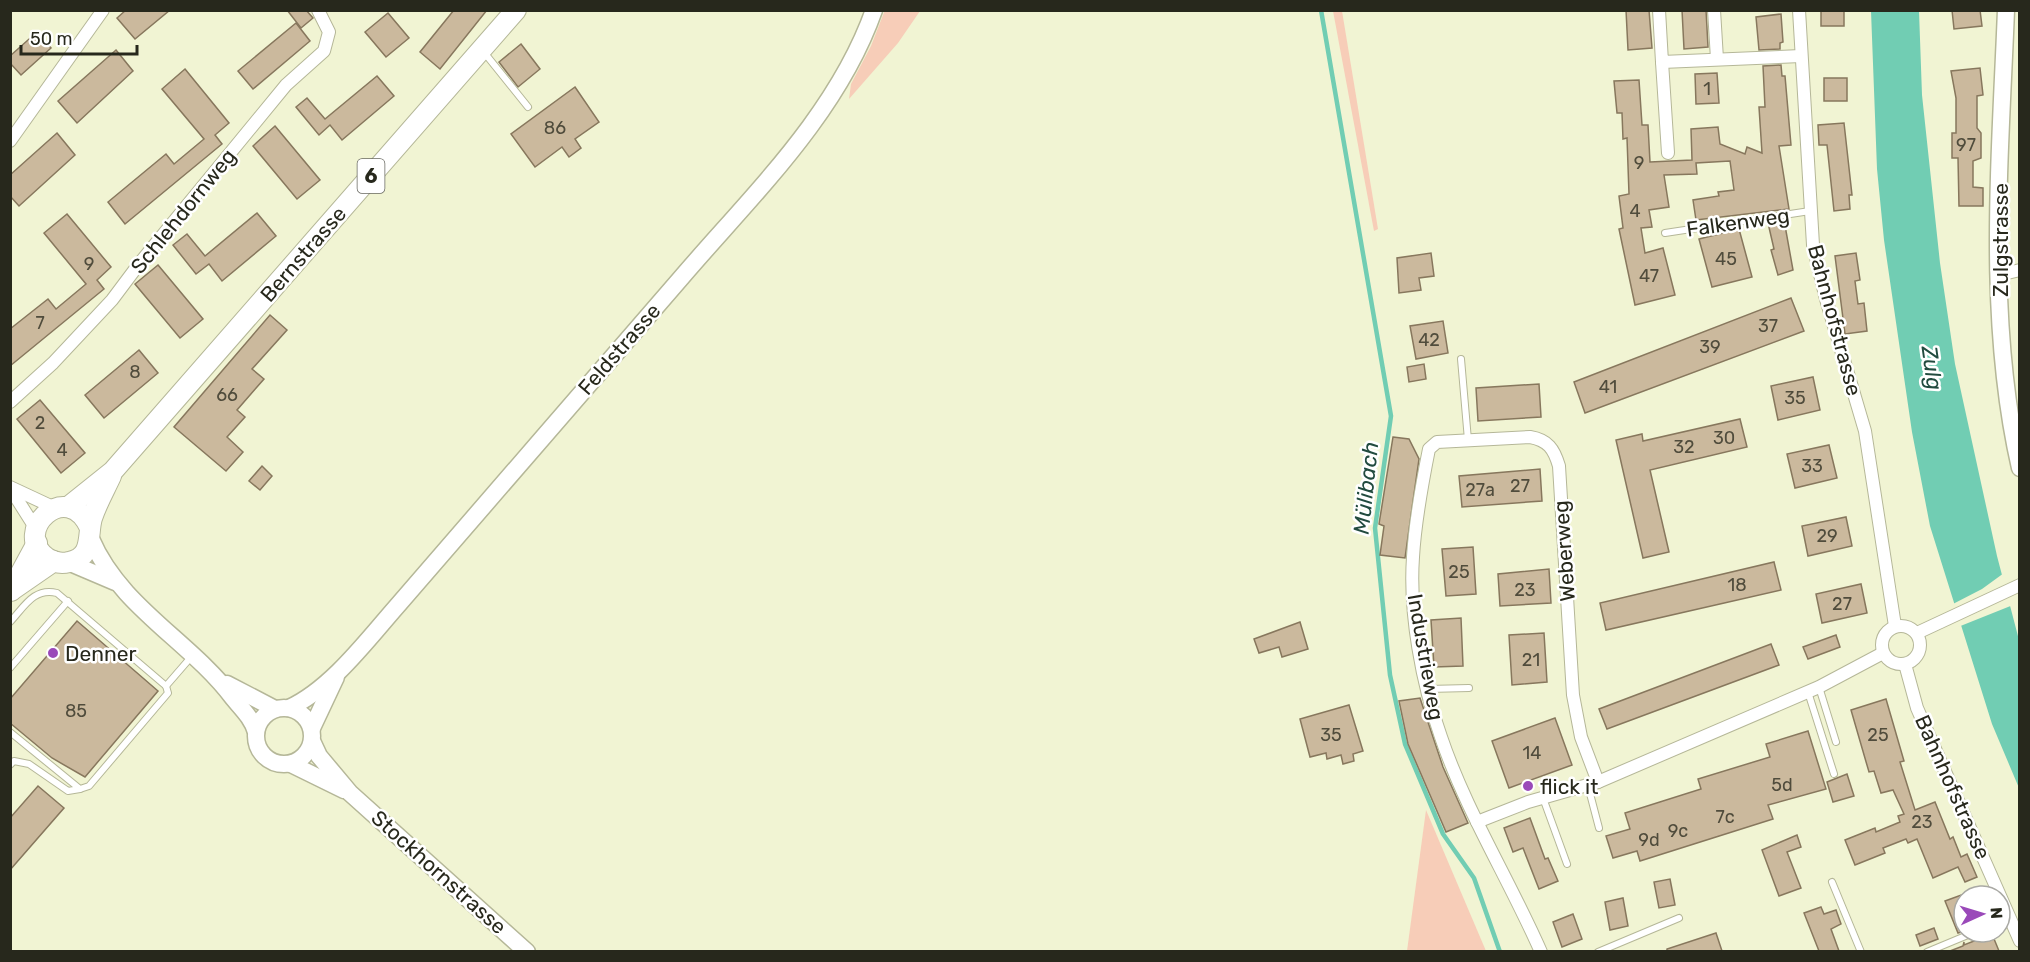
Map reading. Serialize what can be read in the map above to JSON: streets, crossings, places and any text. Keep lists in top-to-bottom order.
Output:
{
  "streets": {
    "main road": [
      "6",
      "Zulgstrasse",
      "Bernstrasse",
      "Feldstrasse",
      "Stockhornstrasse"
    ],
    "street": [
      "Schlehdornweg",
      "Bahnhofstrasse",
      "Weberweg",
      "Industrieweg"
    ],
    "lane": ["Falkenweg"]
  },
  "crossings": [
    ["Falkenweg", "Bahnhofstrasse"],
    ["Feldstrasse", "Stockhornstrasse"],
    ["Weberweg", "Industrieweg"]
  ],
  "water": ["Zulg", "Mülibach"],
  "places": ["Denner", "flick it"],
  "house_numbers": [
    "1",
    "86",
    "97",
    "9",
    "4",
    "45",
    "9",
    "47",
    "7",
    "37",
    "42",
    "39",
    "8",
    "41",
    "66",
    "35",
    "2",
    "30",
    "32",
    "4",
    "33",
    "27",
    "27a",
    "29",
    "25",
    "18",
    "23",
    "27",
    "21",
    "85",
    "35",
    "25",
    "14",
    "5d",
    "7c",
    "23",
    "9c",
    "9d"
  ],
  "scale_bar": "50 m",
  "north": "right"
}
